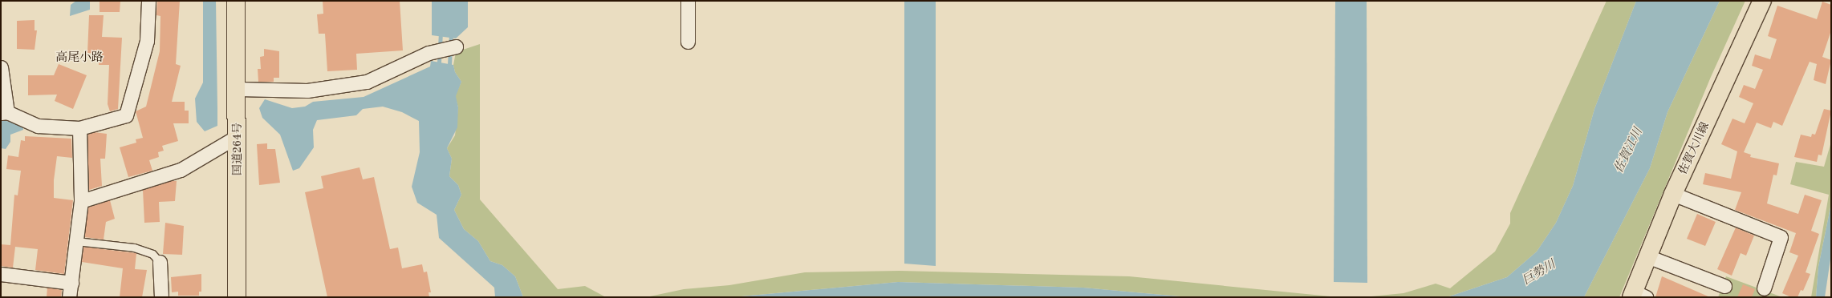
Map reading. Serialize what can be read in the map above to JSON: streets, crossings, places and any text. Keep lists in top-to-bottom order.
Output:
{
  "streets": {
    "main road": ["佐賀大川線", "国道264号"]
  },
  "districts": ["高尾小路"],
  "water": ["佐賀江川", "巨勢川"]
}
